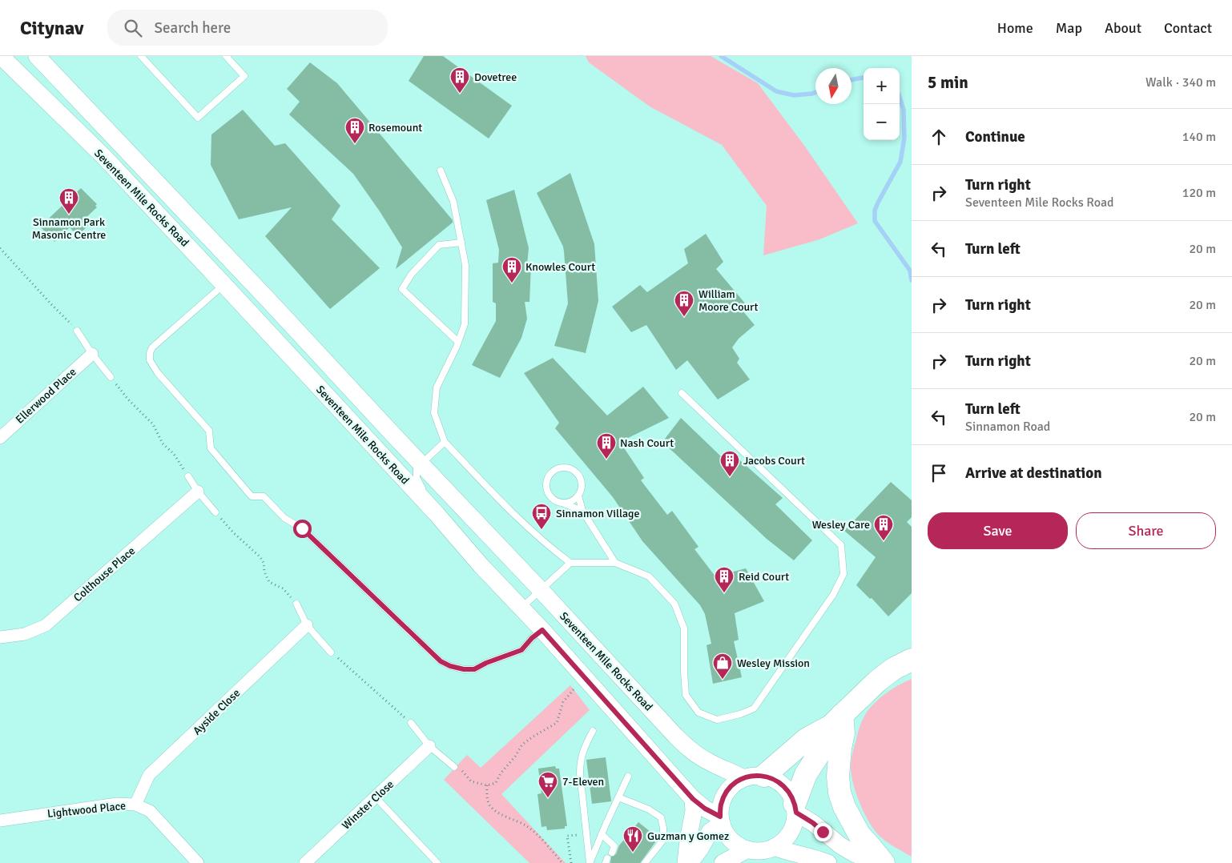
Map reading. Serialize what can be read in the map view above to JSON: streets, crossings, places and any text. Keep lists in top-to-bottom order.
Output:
{
  "streets": {
    "main road": ["Seventeen Mile Rocks Road"],
    "street": [
      "Ellerwood Place",
      "Colthouse Place",
      "Ayside Close",
      "Winster Close",
      "Lightwood Place"
    ]
  },
  "crossings": [
    ["Ayside Close", "Lightwood Place"]
  ],
  "places": {
    "building": [
      "Dovetree",
      "Rosemount",
      "Sinnamon Park Masonic Centre",
      "Knowles Court",
      "William Moore Court",
      "Nash Court",
      "Jacobs Court",
      "Wesley Care",
      "Reid Court"
    ],
    "bus stop": ["Sinnamon Village"],
    "shop": ["Wesley Mission"],
    "supermarket": ["7-Eleven"],
    "restaurant": ["Guzman y Gomez"]
  },
  "north": "bottom",
  "page": {
    "header": "Citynav",
    "search": "Search here",
    "nav": [
      "Home",
      "Map",
      "About",
      "Contact"
    ],
    "heading": ["5 min", "Walk · 340 m"],
    "map_buttons": ["+", "−"],
    "list": [
      ["Continue", "140 m"],
      ["Turn right", "Seventeen Mile Rocks Road", "120 m"],
      ["Turn left", "20 m"],
      ["Turn right", "20 m"],
      ["Turn right", "20 m"],
      ["Turn left", "Sinnamon Road", "20 m"],
      "Arrive at destination"
    ],
    "buttons": ["Save", "Share"]
  }
}
